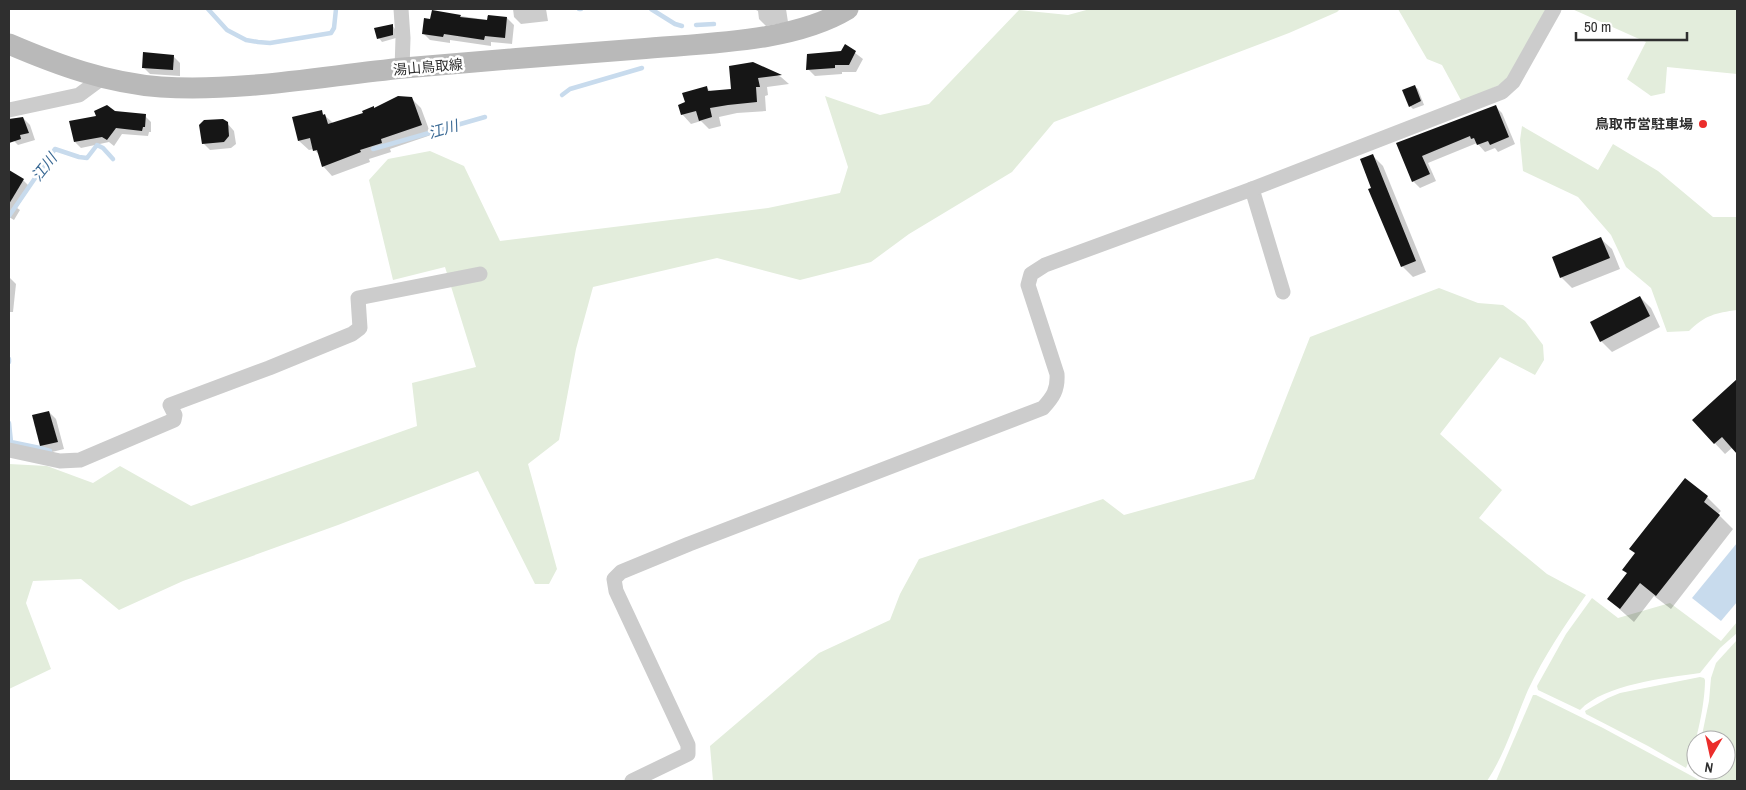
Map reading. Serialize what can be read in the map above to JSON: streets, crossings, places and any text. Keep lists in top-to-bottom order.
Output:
{
  "streets": {
    "main road": ["湯山鳥取線"]
  },
  "water": ["江川"],
  "places": ["鳥取市営駐車場"],
  "scale_bar": "50 m",
  "north": "bottom"
}
